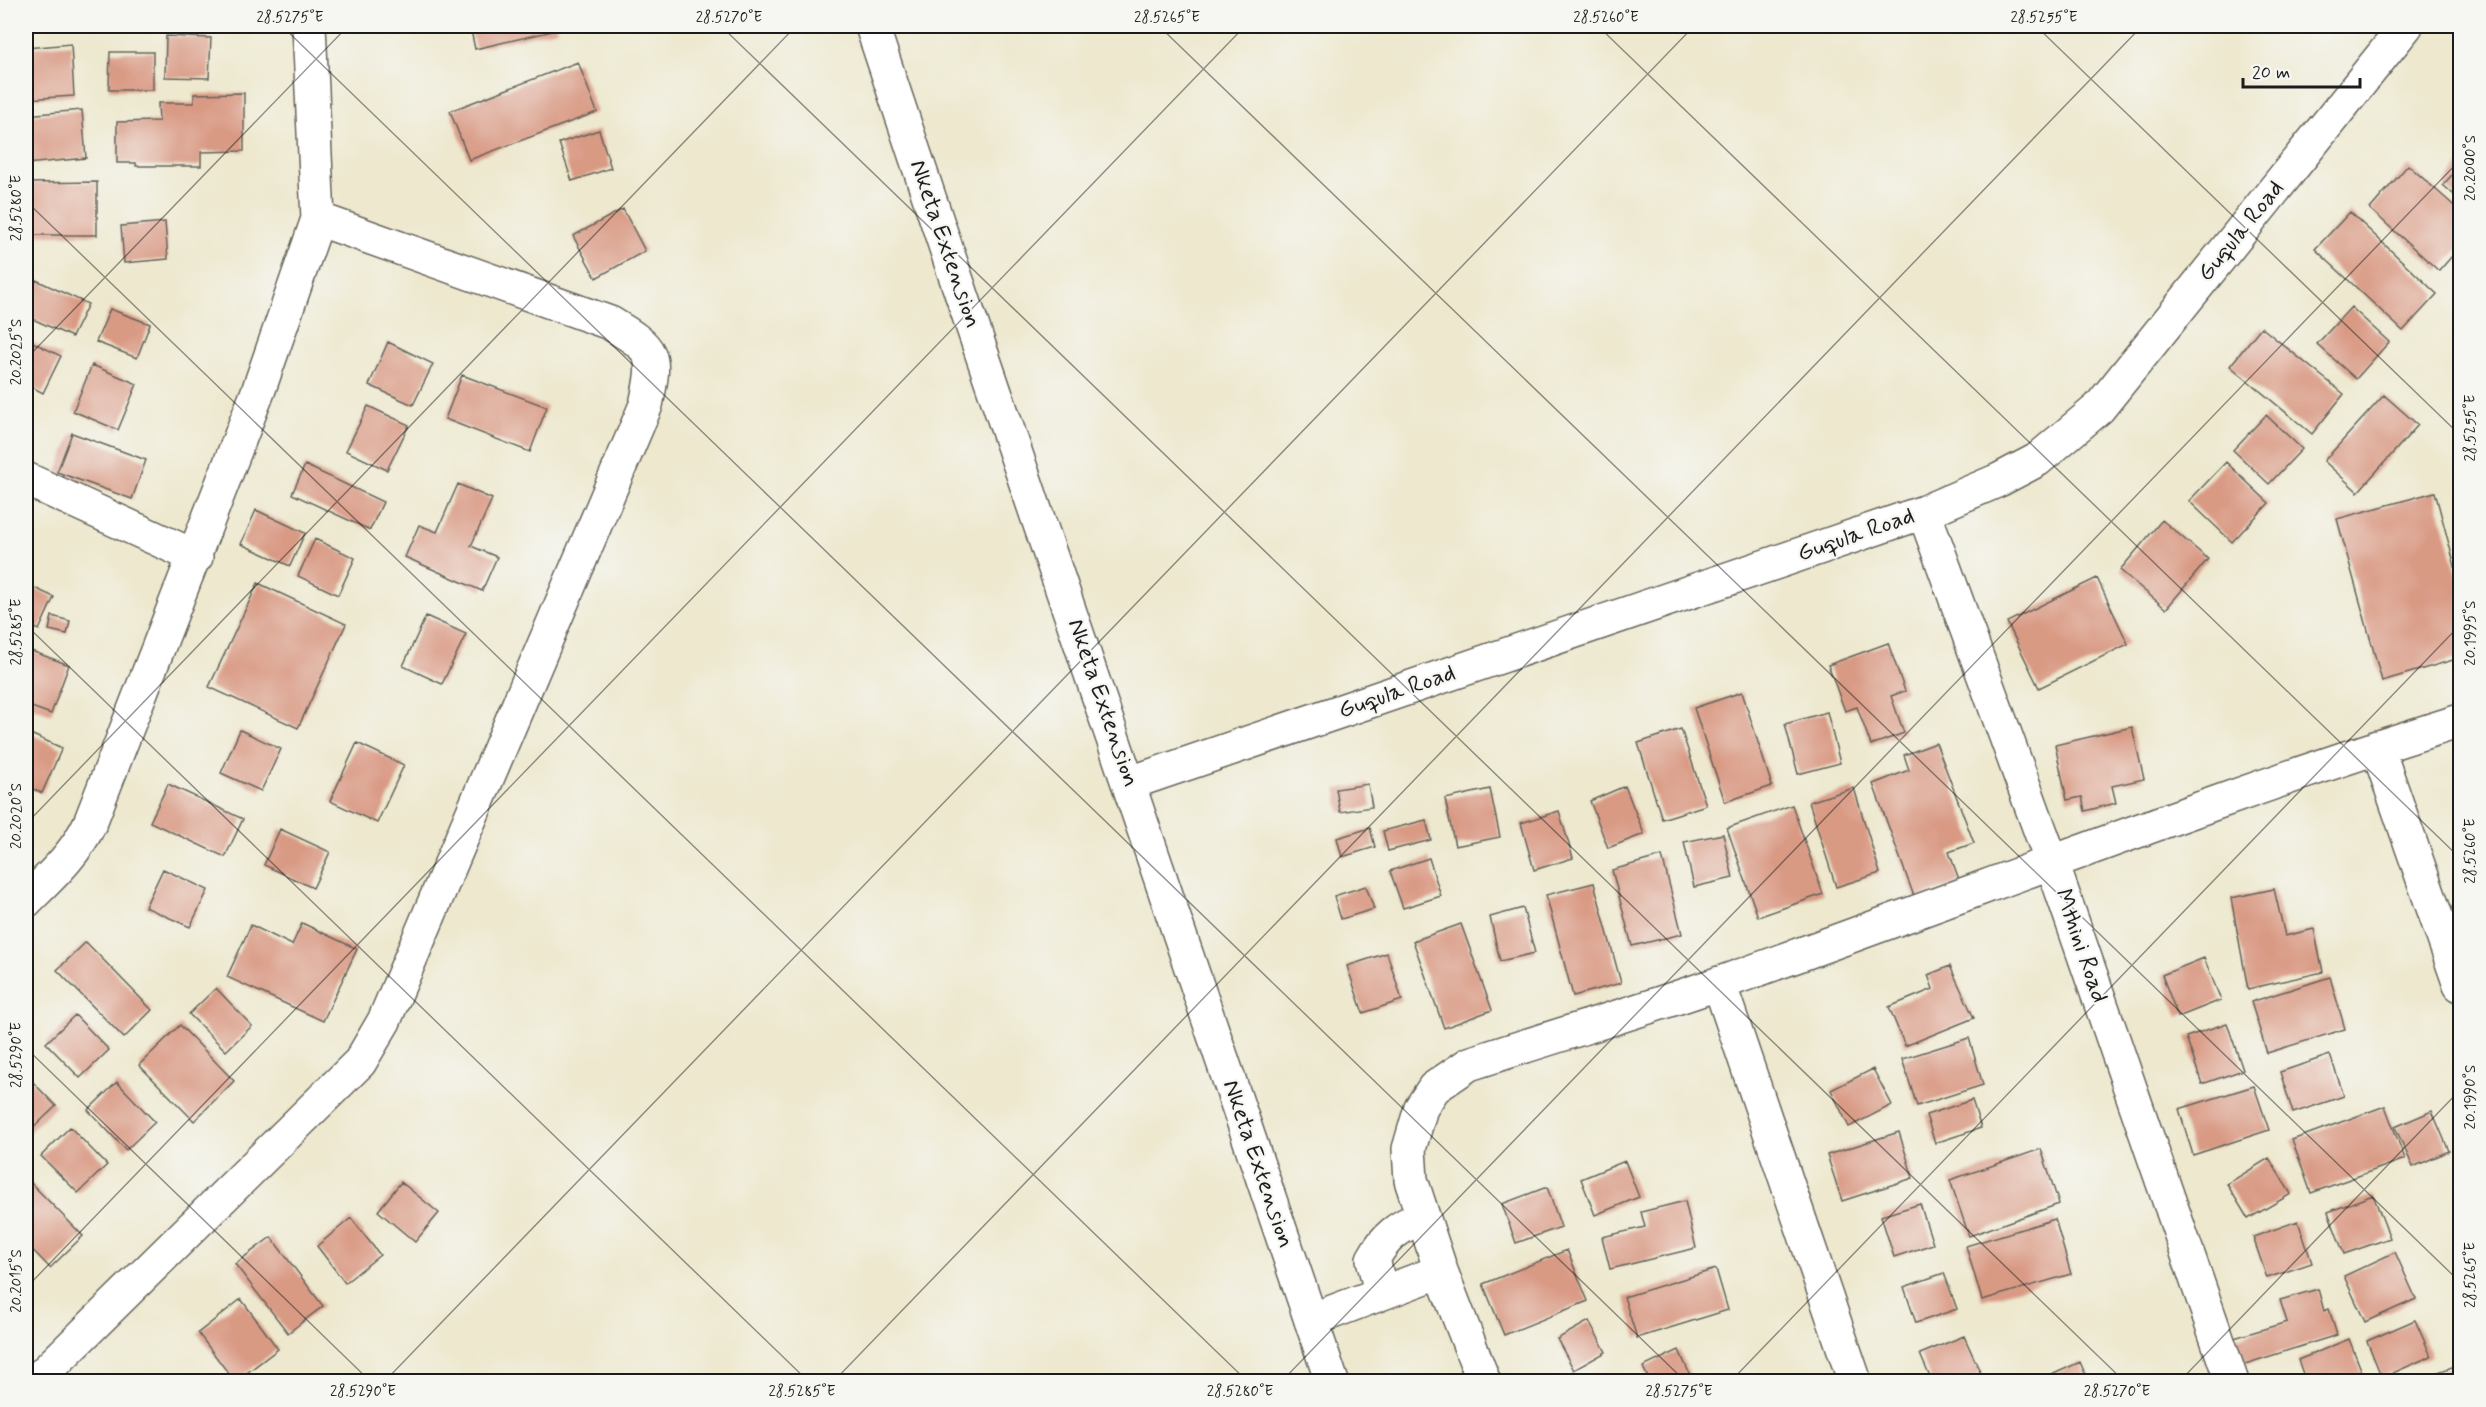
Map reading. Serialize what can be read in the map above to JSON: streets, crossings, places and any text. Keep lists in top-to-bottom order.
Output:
{
  "streets": {
    "street": ["Guqula Road", "Nketa Extension", "Mthini Road"]
  },
  "crossings": [
    ["Guqula Road", "Nketa Extension"],
    ["Guqula Road", "Mthini Road"]
  ],
  "scale_bar": "20 m",
  "coordinates": [
    "28.5275°E",
    "28.5270°E",
    "28.5265°E",
    "28.5260°E",
    "28.5255°E",
    "20.2000°S",
    "28.5280°E",
    "20.2025°S",
    "28.5285°E",
    "20.1995°S",
    "20.2020°S",
    "28.5290°E",
    "20.1990°S",
    "20.2015°S"
  ]
}
